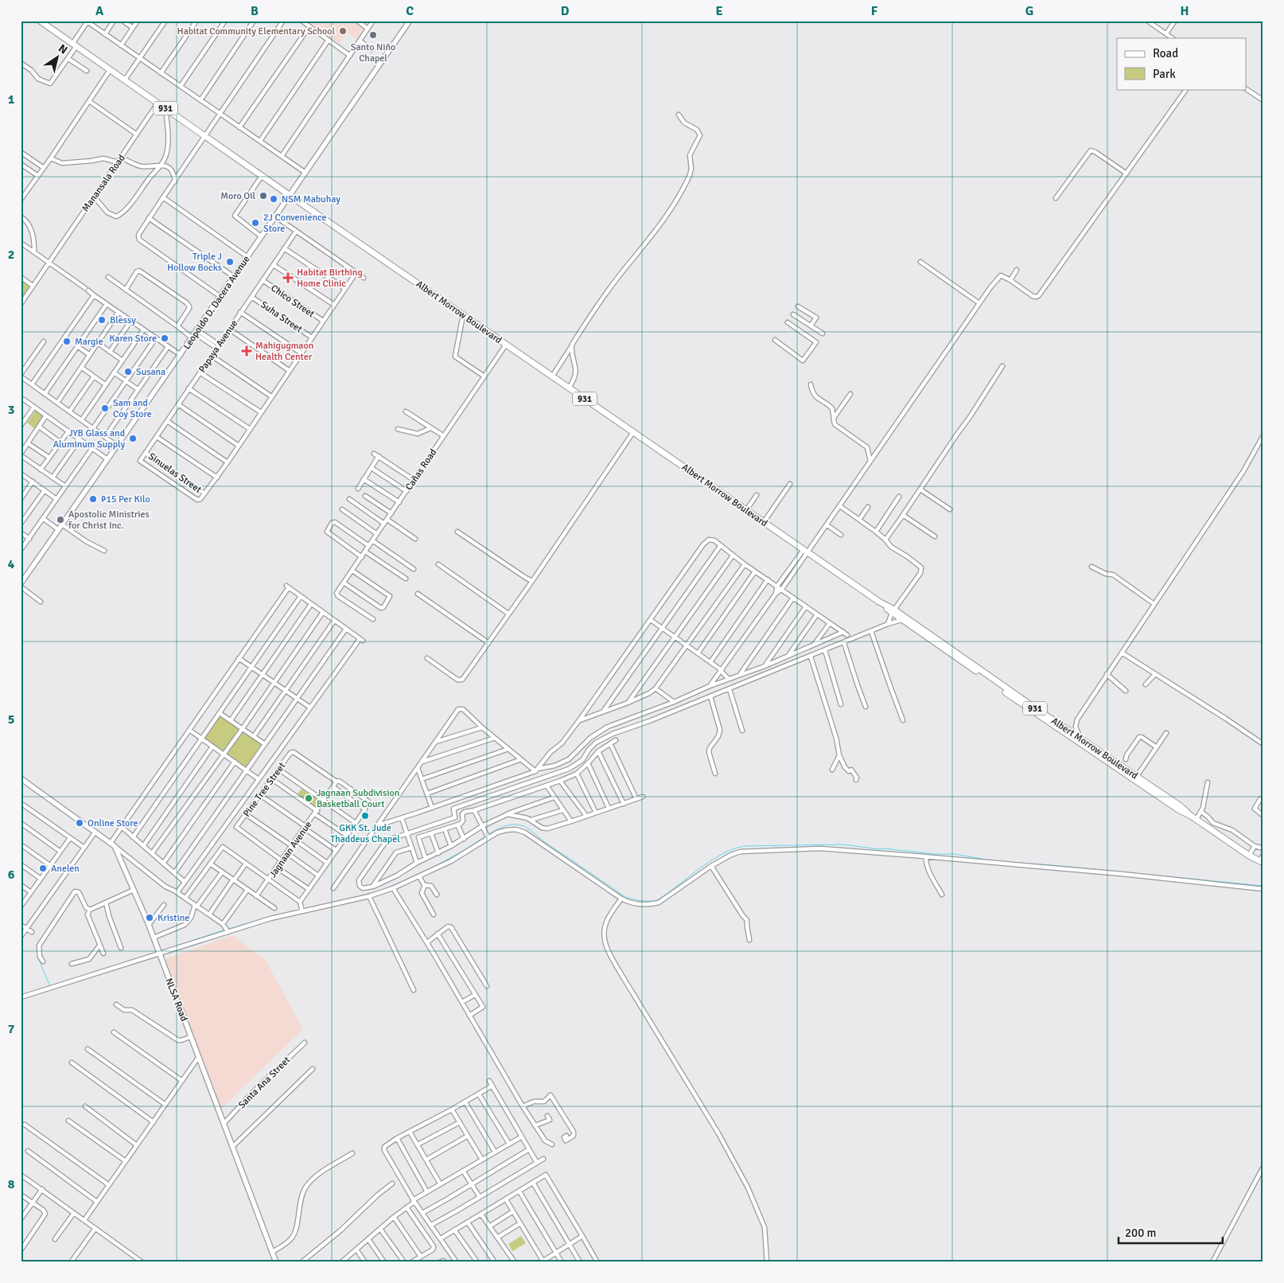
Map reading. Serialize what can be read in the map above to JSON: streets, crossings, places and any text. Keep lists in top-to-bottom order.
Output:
{
  "streets": {
    "highway": ["931", "Albert Morrow Boulevard"],
    "main road": ["Leopoldo D. Dacera Avenue", "NLSA Road"],
    "street": [
      "Manansala Road",
      "Chico Street",
      "Suha Street",
      "Papaya Avenue",
      "Cañas Road",
      "Sinuelas Street",
      "Pine Tree Street",
      "Jagnaan Avenue",
      "Santa Ana Street"
    ]
  },
  "crossings": [
    ["Manansala Road", "Albert Morrow Boulevard"],
    ["Chico Street", "Papaya Avenue"],
    ["Leopoldo D. Dacera Avenue", "Albert Morrow Boulevard"],
    ["Albert Morrow Boulevard", "Cañas Road"],
    ["Suha Street", "Papaya Avenue"],
    ["Papaya Avenue", "Sinuelas Street"],
    ["Pine Tree Street", "Jagnaan Avenue"],
    ["NLSA Road", "Santa Ana Street"]
  ],
  "places": {
    "other": [
      "Habitat Community Elementary School",
      "Santo Niño Chapel",
      "Moro Oil",
      "NSM Mabuhay",
      "2J Convenience Store",
      "Triple J Hollow Bocks",
      "Blessy",
      "Karen Store",
      "Margie",
      "Susana",
      "Sam and Coy Store",
      "JYB Glass and Aluminum Supply",
      "₱15 Per Kilo",
      "Apostolic Ministries for Christ Inc.",
      "Jagnaan Subdivision Basketball Court",
      "GKK St. Jude Thaddeus Chapel",
      "Online Store",
      "Anelen",
      "Kristine"
    ],
    "health": ["Habitat Birthing Home Clinic", "Mahigugmaon Health Center"]
  },
  "legend": ["Road", "Park"],
  "scale_bar": "200 m",
  "north": "top right",
  "grid": {
    "columns": [
      "A",
      "B",
      "C",
      "D",
      "E",
      "F",
      "G",
      "H"
    ],
    "rows": [
      "1",
      "2",
      "3",
      "4",
      "5",
      "6",
      "7",
      "8"
    ]
  }
}
